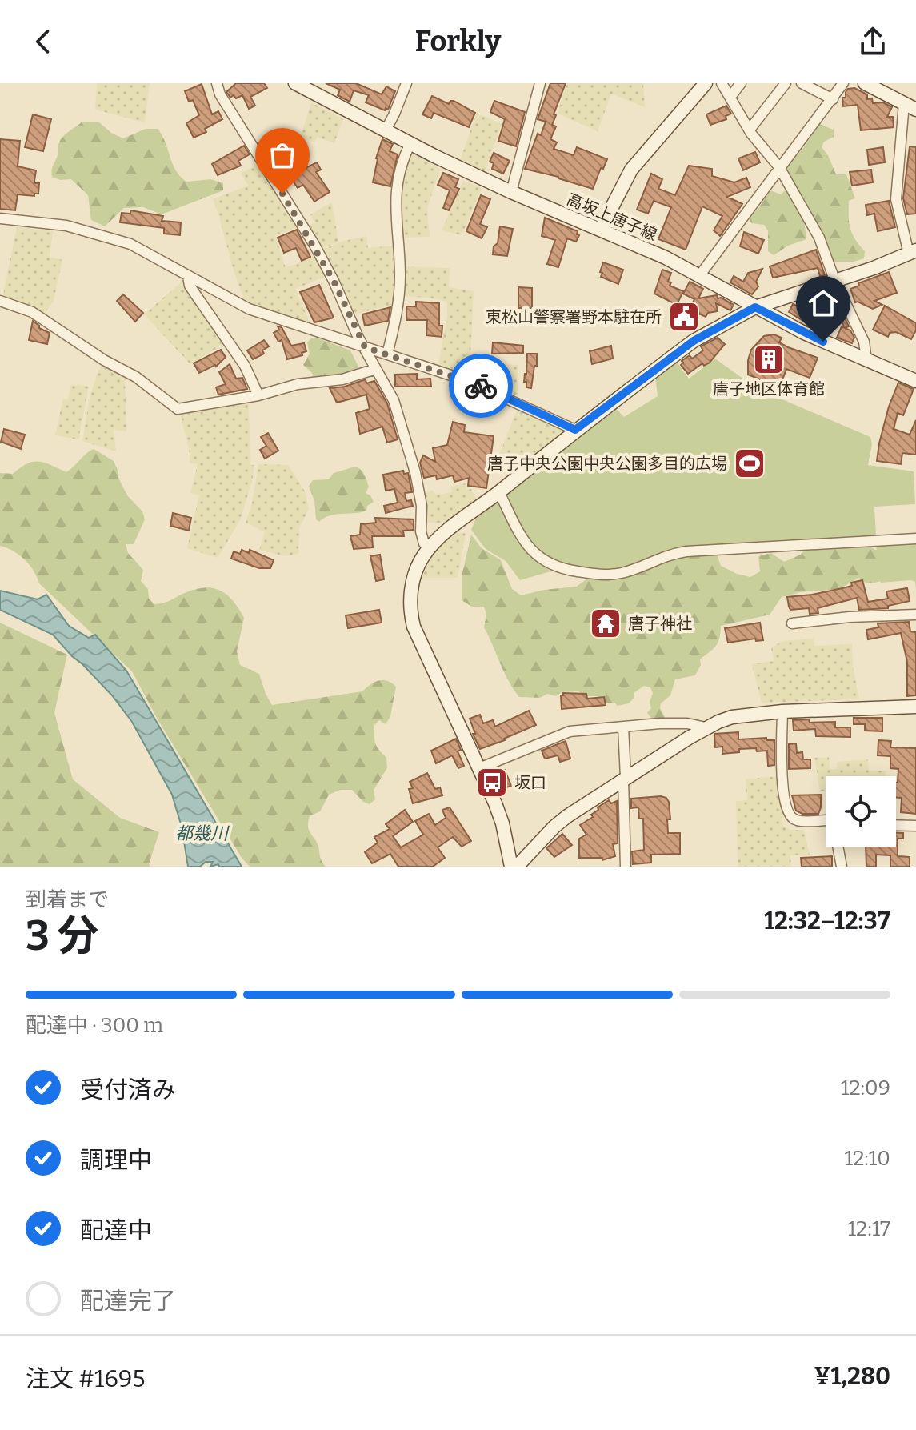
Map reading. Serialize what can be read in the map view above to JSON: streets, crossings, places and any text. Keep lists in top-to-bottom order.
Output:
{
  "streets": {
    "street": ["高坂上唐子線"]
  },
  "water": ["都幾川"],
  "places": {
    "public building": ["東松山警察署野本駐在所"],
    "building": ["唐子地区体育館"],
    "sports": ["唐子中央公園中央公園多目的広場"],
    "temple": ["唐子神社"],
    "bus stop": ["坂口"]
  },
  "page": {
    "header": "Forkly",
    "heading": ["3 分", "到着まで", "12:32–12:37"],
    "panel": ["注文 #1695", "¥1,280"],
    "bar": "配達中 · 300 m",
    "list": [
      ["受付済み", "12:09"],
      ["調理中", "12:10"],
      ["配達中", "12:17"],
      "配達完了"
    ]
  }
}
